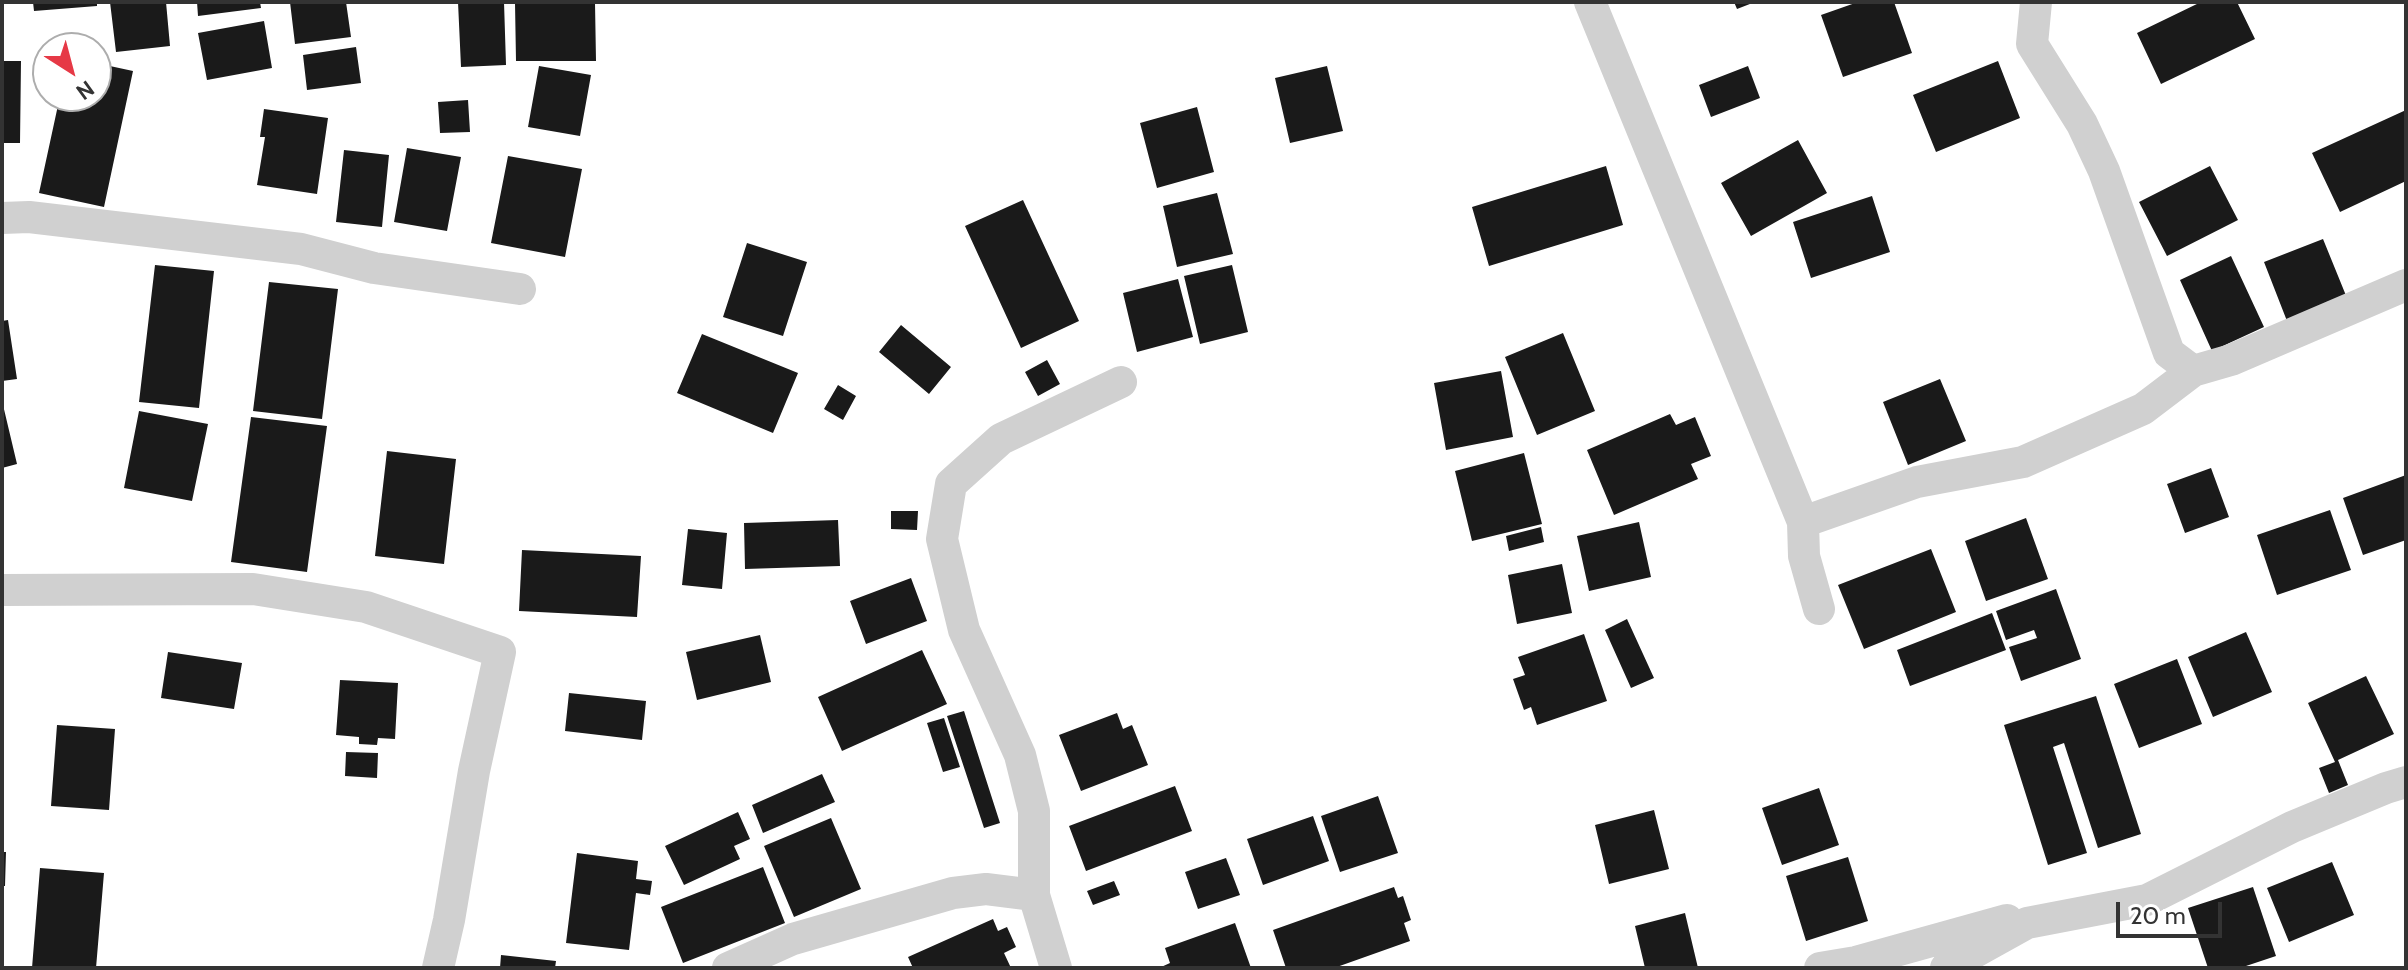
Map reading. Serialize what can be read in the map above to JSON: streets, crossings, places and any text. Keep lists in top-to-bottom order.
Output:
{
  "scale_bar": "20 m",
  "north": "bottom right"
}
